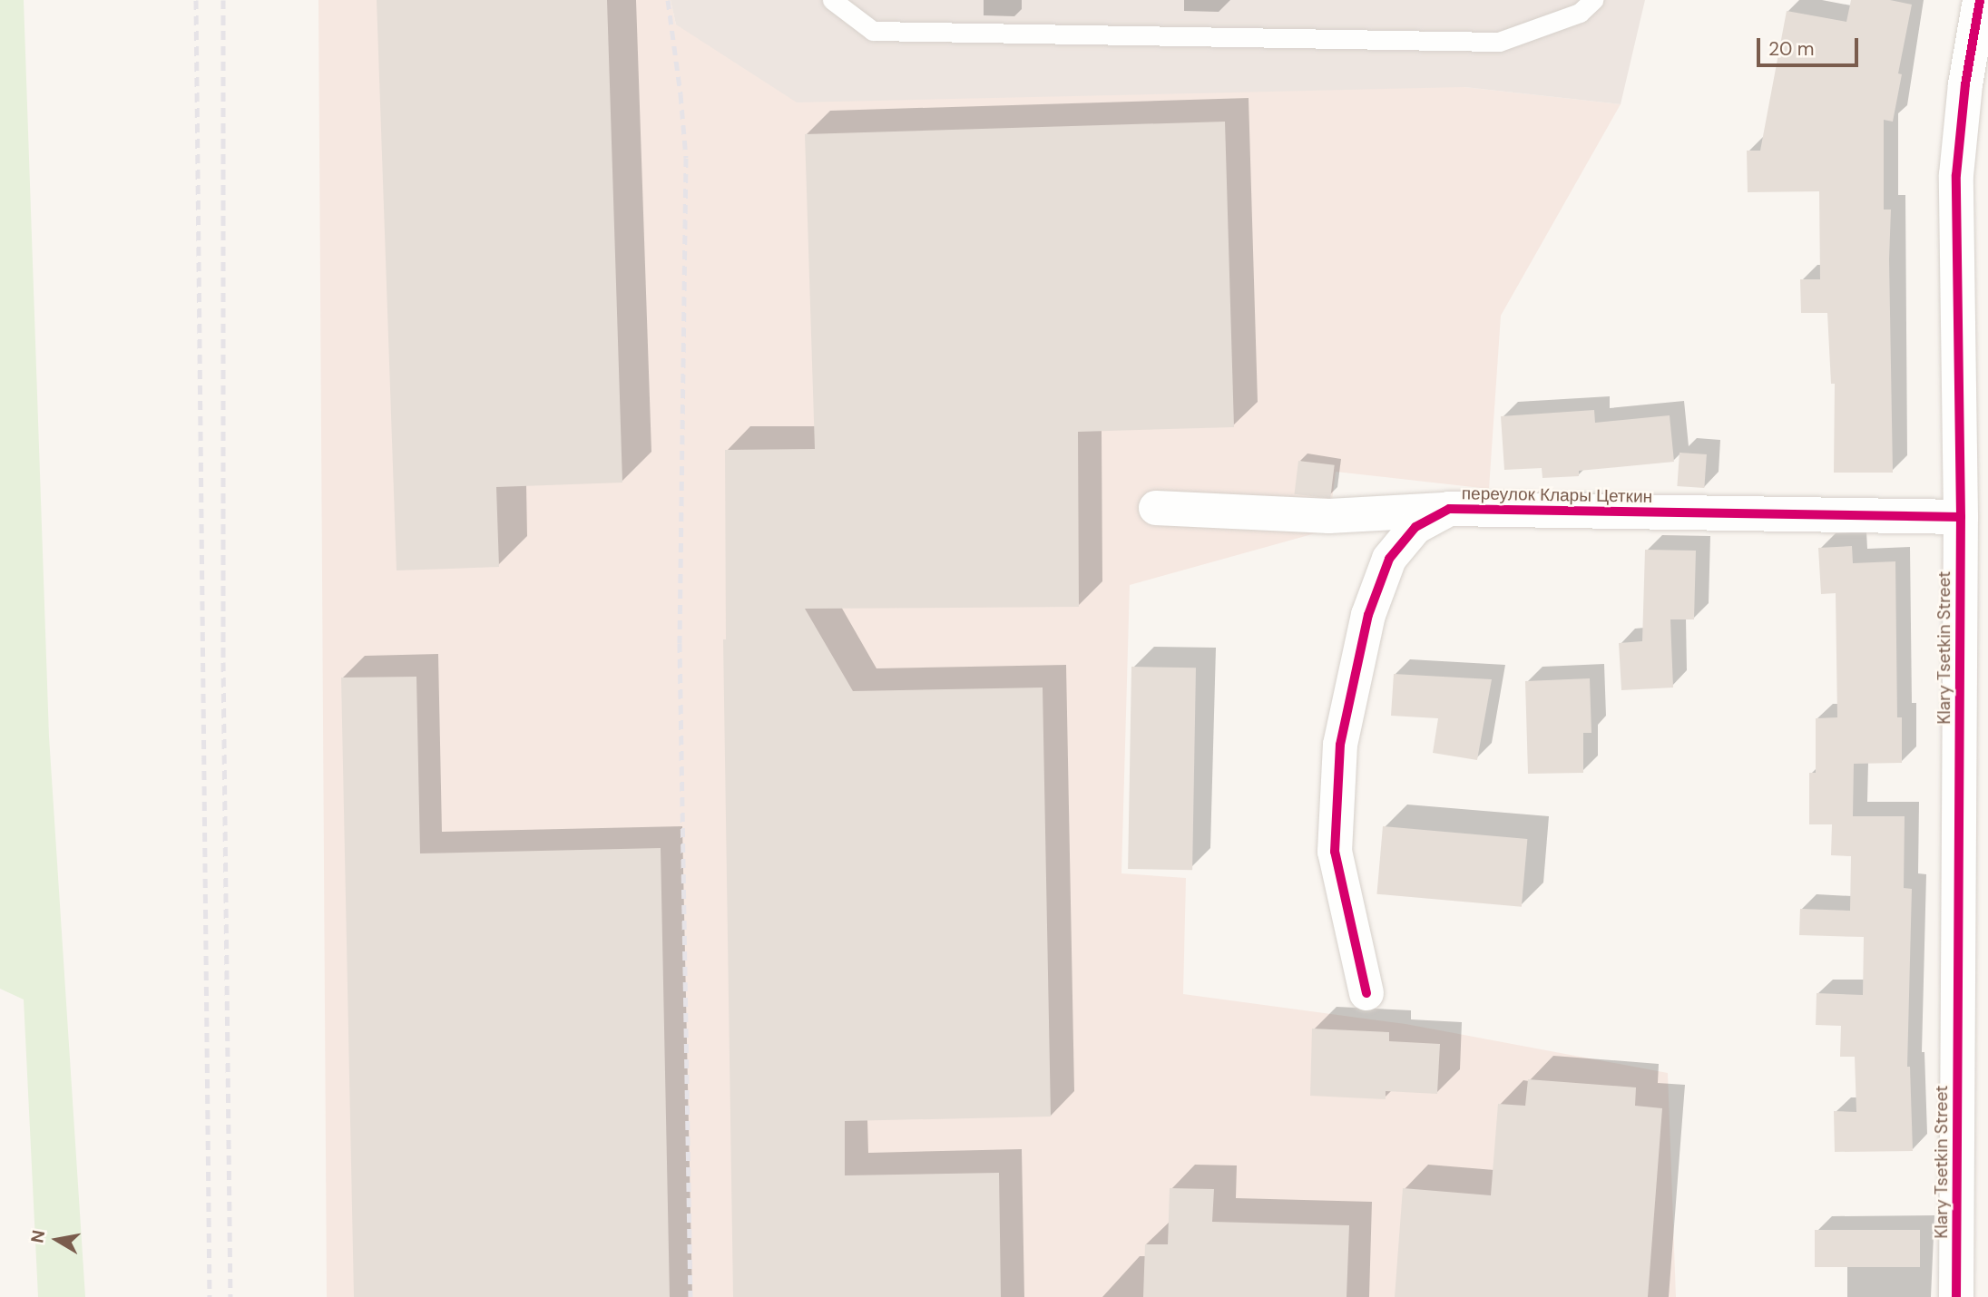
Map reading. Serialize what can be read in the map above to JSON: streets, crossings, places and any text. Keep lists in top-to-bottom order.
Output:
{
  "streets": {
    "street": ["переулок Клары Цеткин", "Klary Tsetkin Street"]
  },
  "crossings": [
    ["переулок Клары Цеткин", "Klary Tsetkin Street"]
  ],
  "scale_bar": "20 m",
  "north": "left"
}
